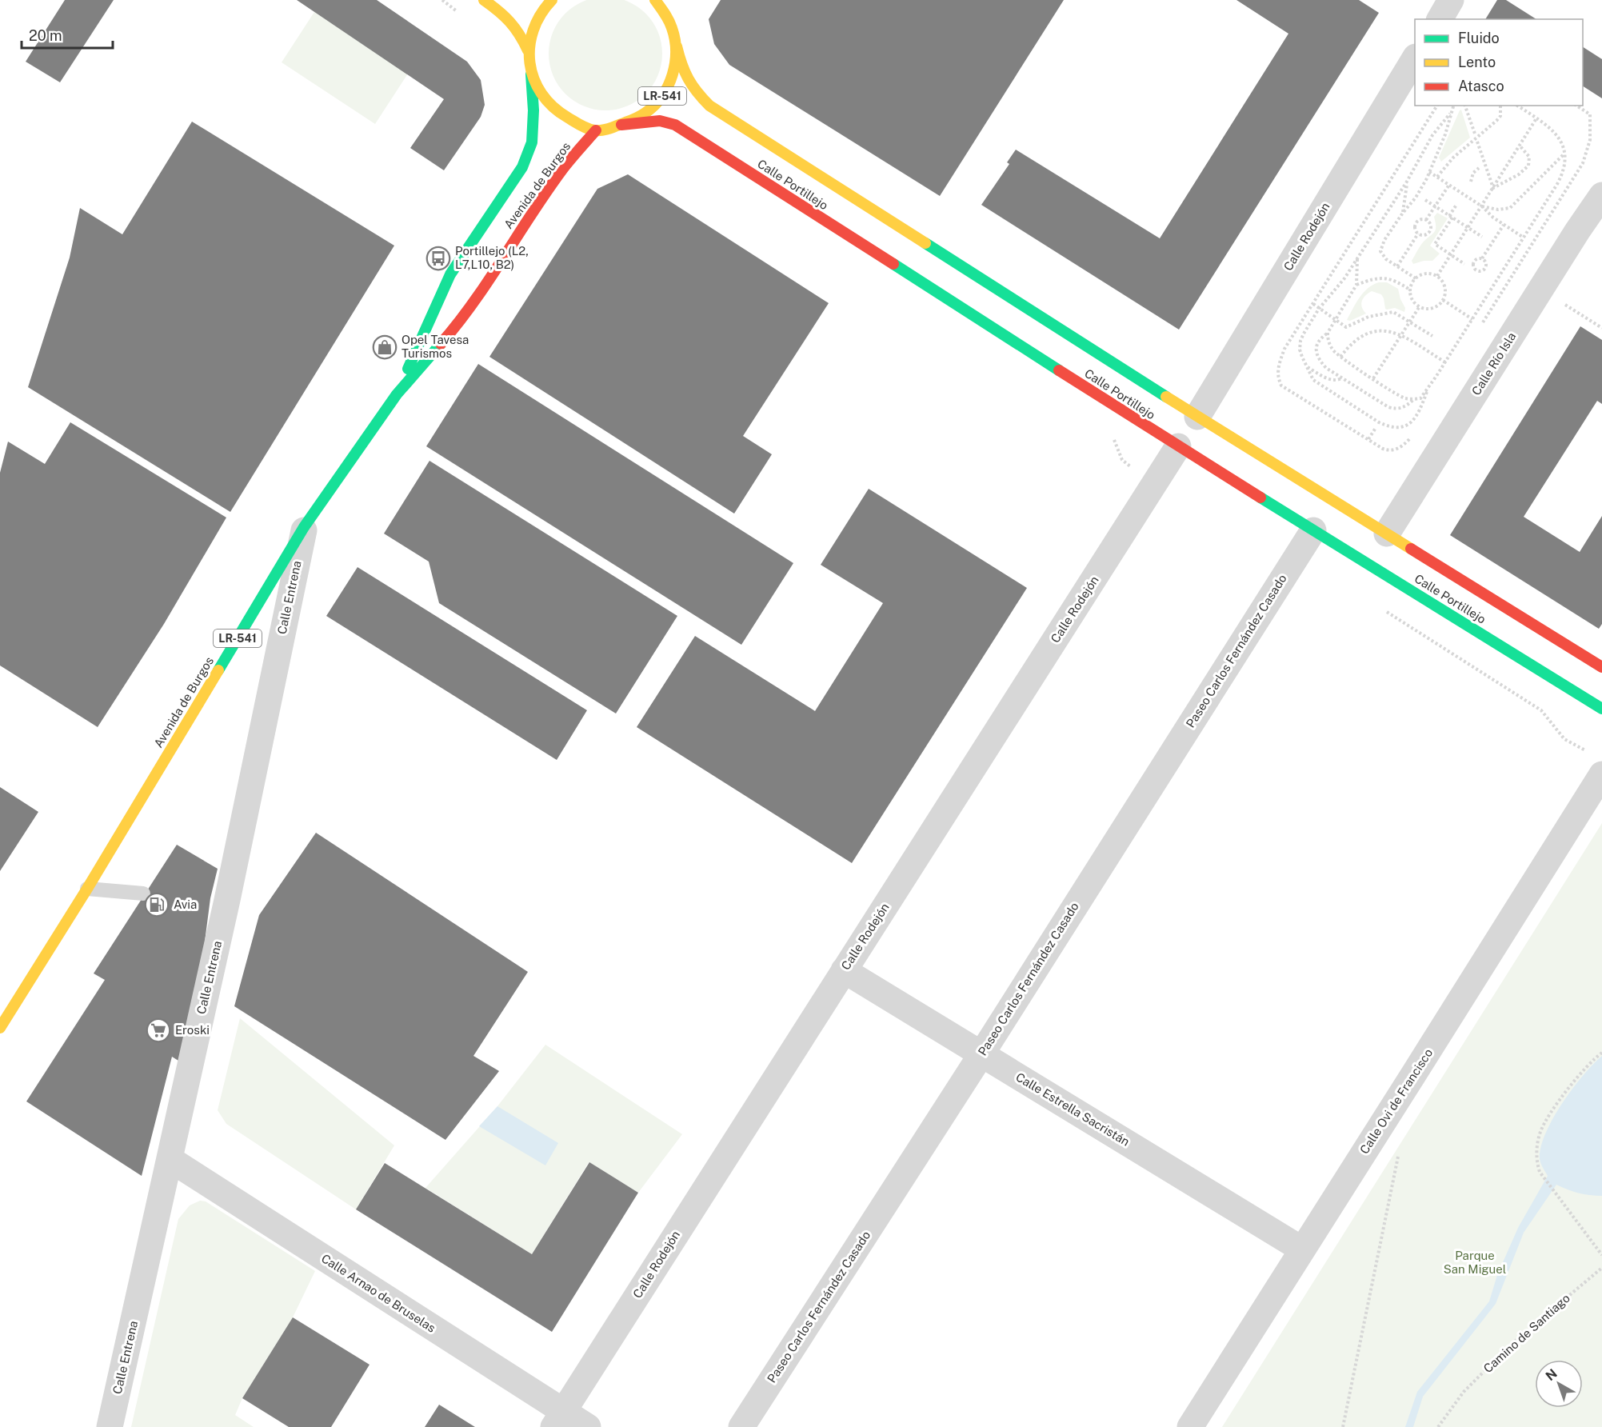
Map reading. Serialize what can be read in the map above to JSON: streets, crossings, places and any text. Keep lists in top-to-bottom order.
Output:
{
  "streets": {
    "main road": ["LR-541", "Calle Portillejo", "Avenida de Burgos"],
    "street": [
      "Calle Rodejón",
      "Calle Río Isla",
      "Calle Entrena",
      "Paseo Carlos Fernández Casado",
      "Calle Ovi de Francisco",
      "Calle Estrella Sacristán",
      "Calle Arnao de Bruselas"
    ],
    "path": ["Camino de Santiago"]
  },
  "crossings": [
    ["LR-541", "Calle Portillejo"],
    ["LR-541", "Avenida de Burgos"],
    ["Calle Portillejo", "Calle Rodejón"],
    ["Calle Portillejo", "Calle Río Isla"],
    ["Calle Portillejo", "Paseo Carlos Fernández Casado"],
    ["Avenida de Burgos", "Calle Entrena"],
    ["Calle Rodejón", "Calle Estrella Sacristán"],
    ["Calle Rodejón", "Calle Arnao de Bruselas"],
    ["Calle Entrena", "Calle Arnao de Bruselas"],
    ["Paseo Carlos Fernández Casado", "Calle Estrella Sacristán"],
    ["Calle Ovi de Francisco", "Calle Estrella Sacristán"]
  ],
  "parks": ["Parque San Miguel"],
  "places": {
    "bus stop": ["Portillejo (L2, L7,L10, B2)"],
    "shop": ["Opel Tavesa Turismos"],
    "fuel station": ["Avia"],
    "supermarket": ["Eroski"]
  },
  "legend": ["Fluido", "Lento", "Atasco"],
  "scale_bar": "20 m",
  "north": "top left"
}
